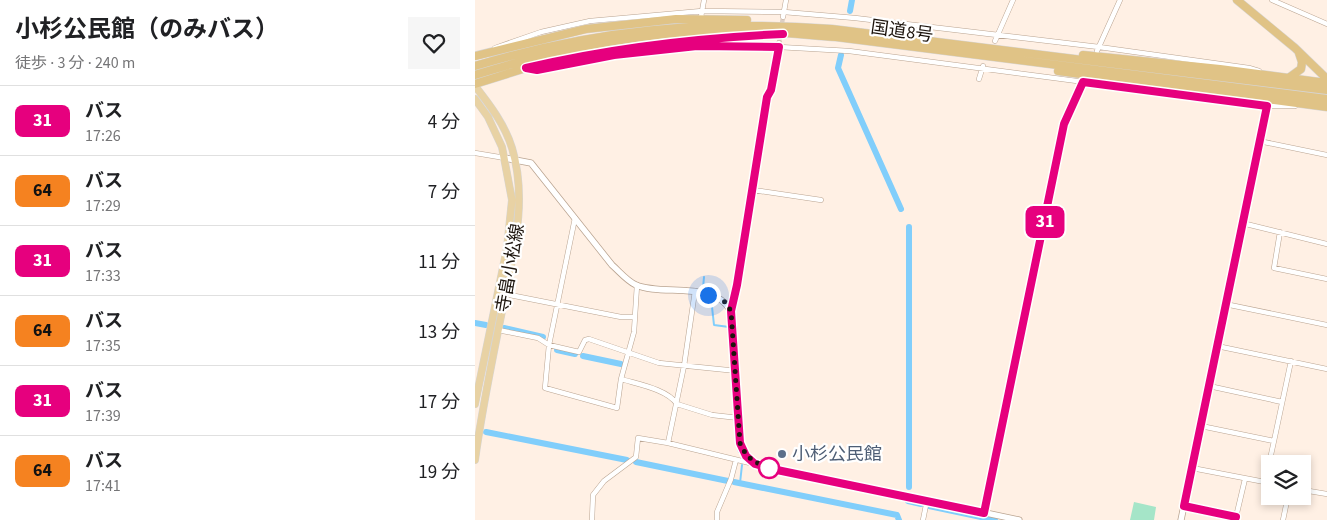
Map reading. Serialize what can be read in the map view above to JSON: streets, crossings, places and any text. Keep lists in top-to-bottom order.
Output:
{
  "streets": {
    "highway": ["国道8号"],
    "main road": ["寺畠小松線"]
  },
  "places": ["小杉公民館"],
  "lines": ["bus line 31"],
  "page": {
    "heading": ["小杉公民館（のみバス）", "徒歩 · 3 分 · 240 m"],
    "on_map": "31",
    "list": [
      {
        "mark": "31",
        "name": "バス",
        "note": "17:26",
        "value": "4 分"
      },
      {
        "mark": "64",
        "name": "バス",
        "note": "17:29",
        "value": "7 分"
      },
      {
        "mark": "31",
        "name": "バス",
        "note": "17:33",
        "value": "11 分"
      },
      {
        "mark": "64",
        "name": "バス",
        "note": "17:35",
        "value": "13 分"
      },
      {
        "mark": "31",
        "name": "バス",
        "note": "17:39",
        "value": "17 分"
      },
      {
        "mark": "64",
        "name": "バス",
        "note": "17:41",
        "value": "19 分"
      }
    ]
  }
}
